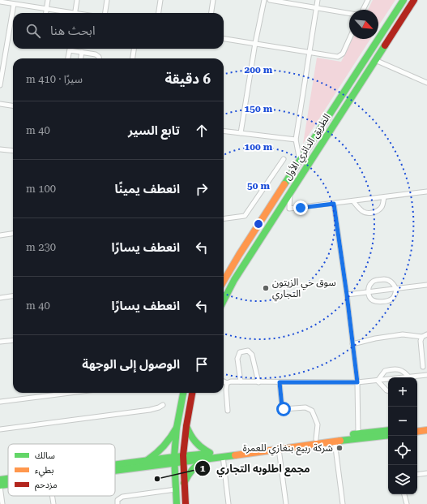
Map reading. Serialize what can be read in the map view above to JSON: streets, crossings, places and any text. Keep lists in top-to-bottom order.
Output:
{
  "streets": {
    "main road": ["الطريق الدائري الأول"]
  },
  "places": ["سوق حي الزيتون التجاري", "شركة ربيع بنغازي للعمرة", "مجمع اطلوبه التجاري"],
  "legend": ["سالك", "بطيء", "مزدحم"],
  "north": "bottom right",
  "page": {
    "search": "ابحث هنا",
    "heading": ["6 دقيقة", "سيرًا · 410 m"],
    "list": [
      ["تابع السير", "40 m"],
      ["انعطف يمينًا", "100 m"],
      ["انعطف يسارًا", "230 m"],
      ["انعطف يسارًا", "40 m"],
      "الوصول إلى الوجهة"
    ],
    "map_buttons": ["+", "−"]
  },
  "rings": [
    "200 m",
    "150 m",
    "100 m",
    "50 m"
  ]
}
